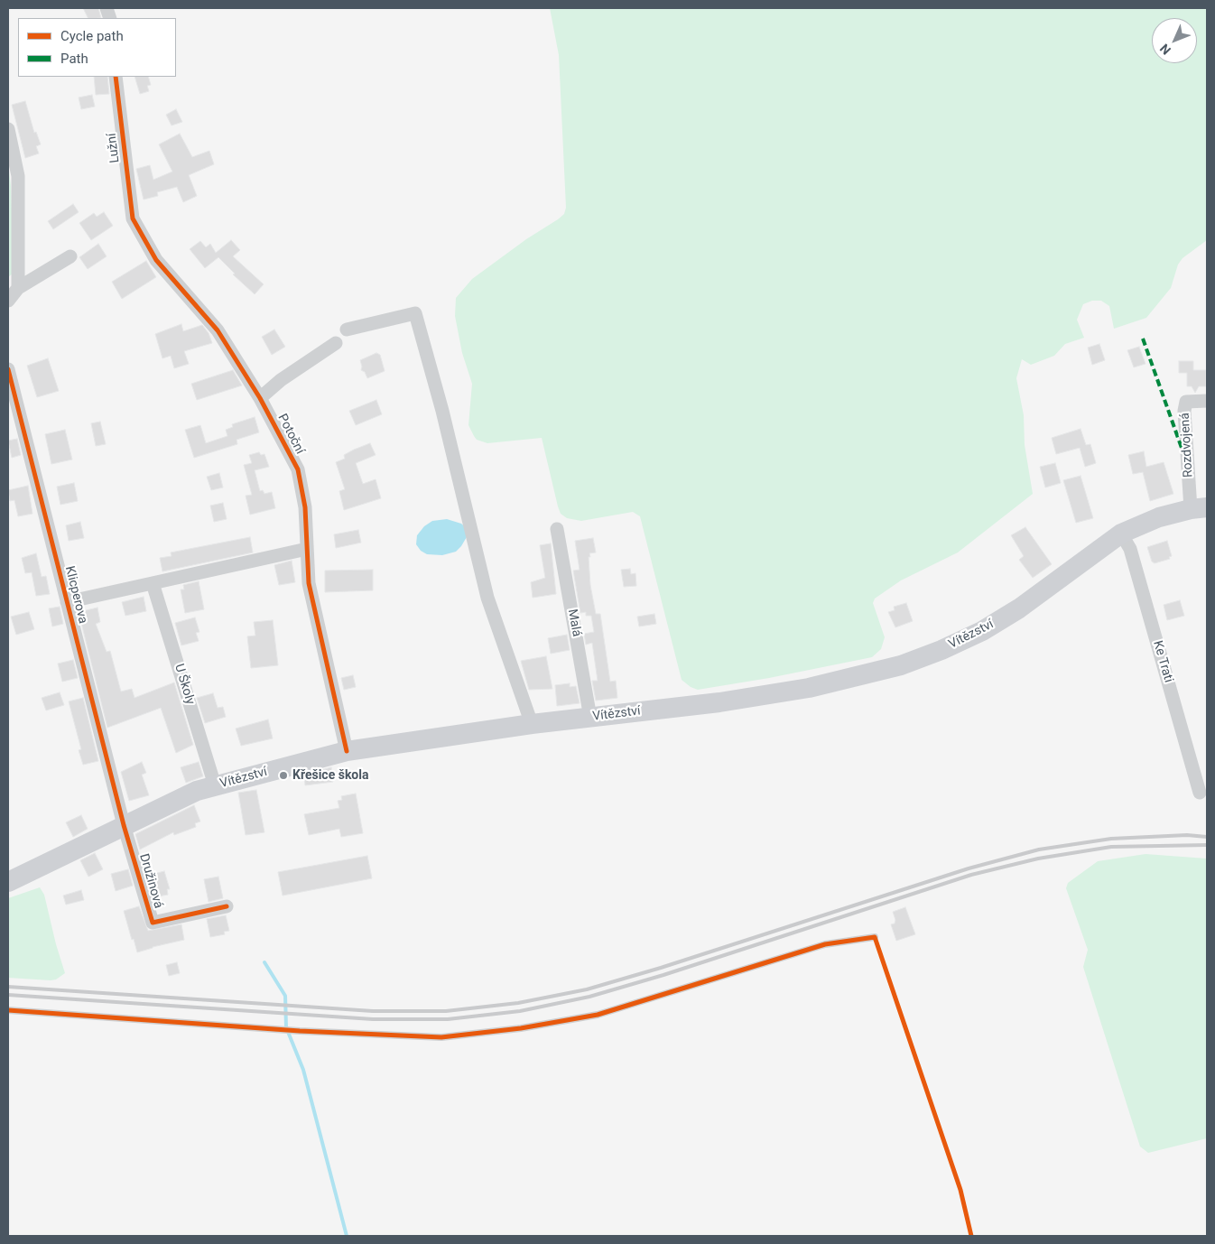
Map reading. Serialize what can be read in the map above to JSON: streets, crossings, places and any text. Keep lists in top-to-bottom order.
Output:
{
  "streets": {
    "main road": ["Vítězství"],
    "street": [
      "Lužní",
      "Potoční",
      "Rozdvojená",
      "Klicperova",
      "Malá",
      "Ke Trati",
      "U Školy",
      "Družinová"
    ]
  },
  "crossings": [
    ["Lužní", "Potoční"],
    ["Potoční", "Vítězství"],
    ["Rozdvojená", "Vítězství"],
    ["Klicperova", "Vítězství"],
    ["Klicperova", "Družinová"],
    ["Malá", "Vítězství"],
    ["Vítězství", "Ke Trati"],
    ["Vítězství", "U Školy"],
    ["Vítězství", "Družinová"]
  ],
  "places": ["Křešice škola"],
  "legend": ["Cycle path", "Path"],
  "north": "bottom left"
}
